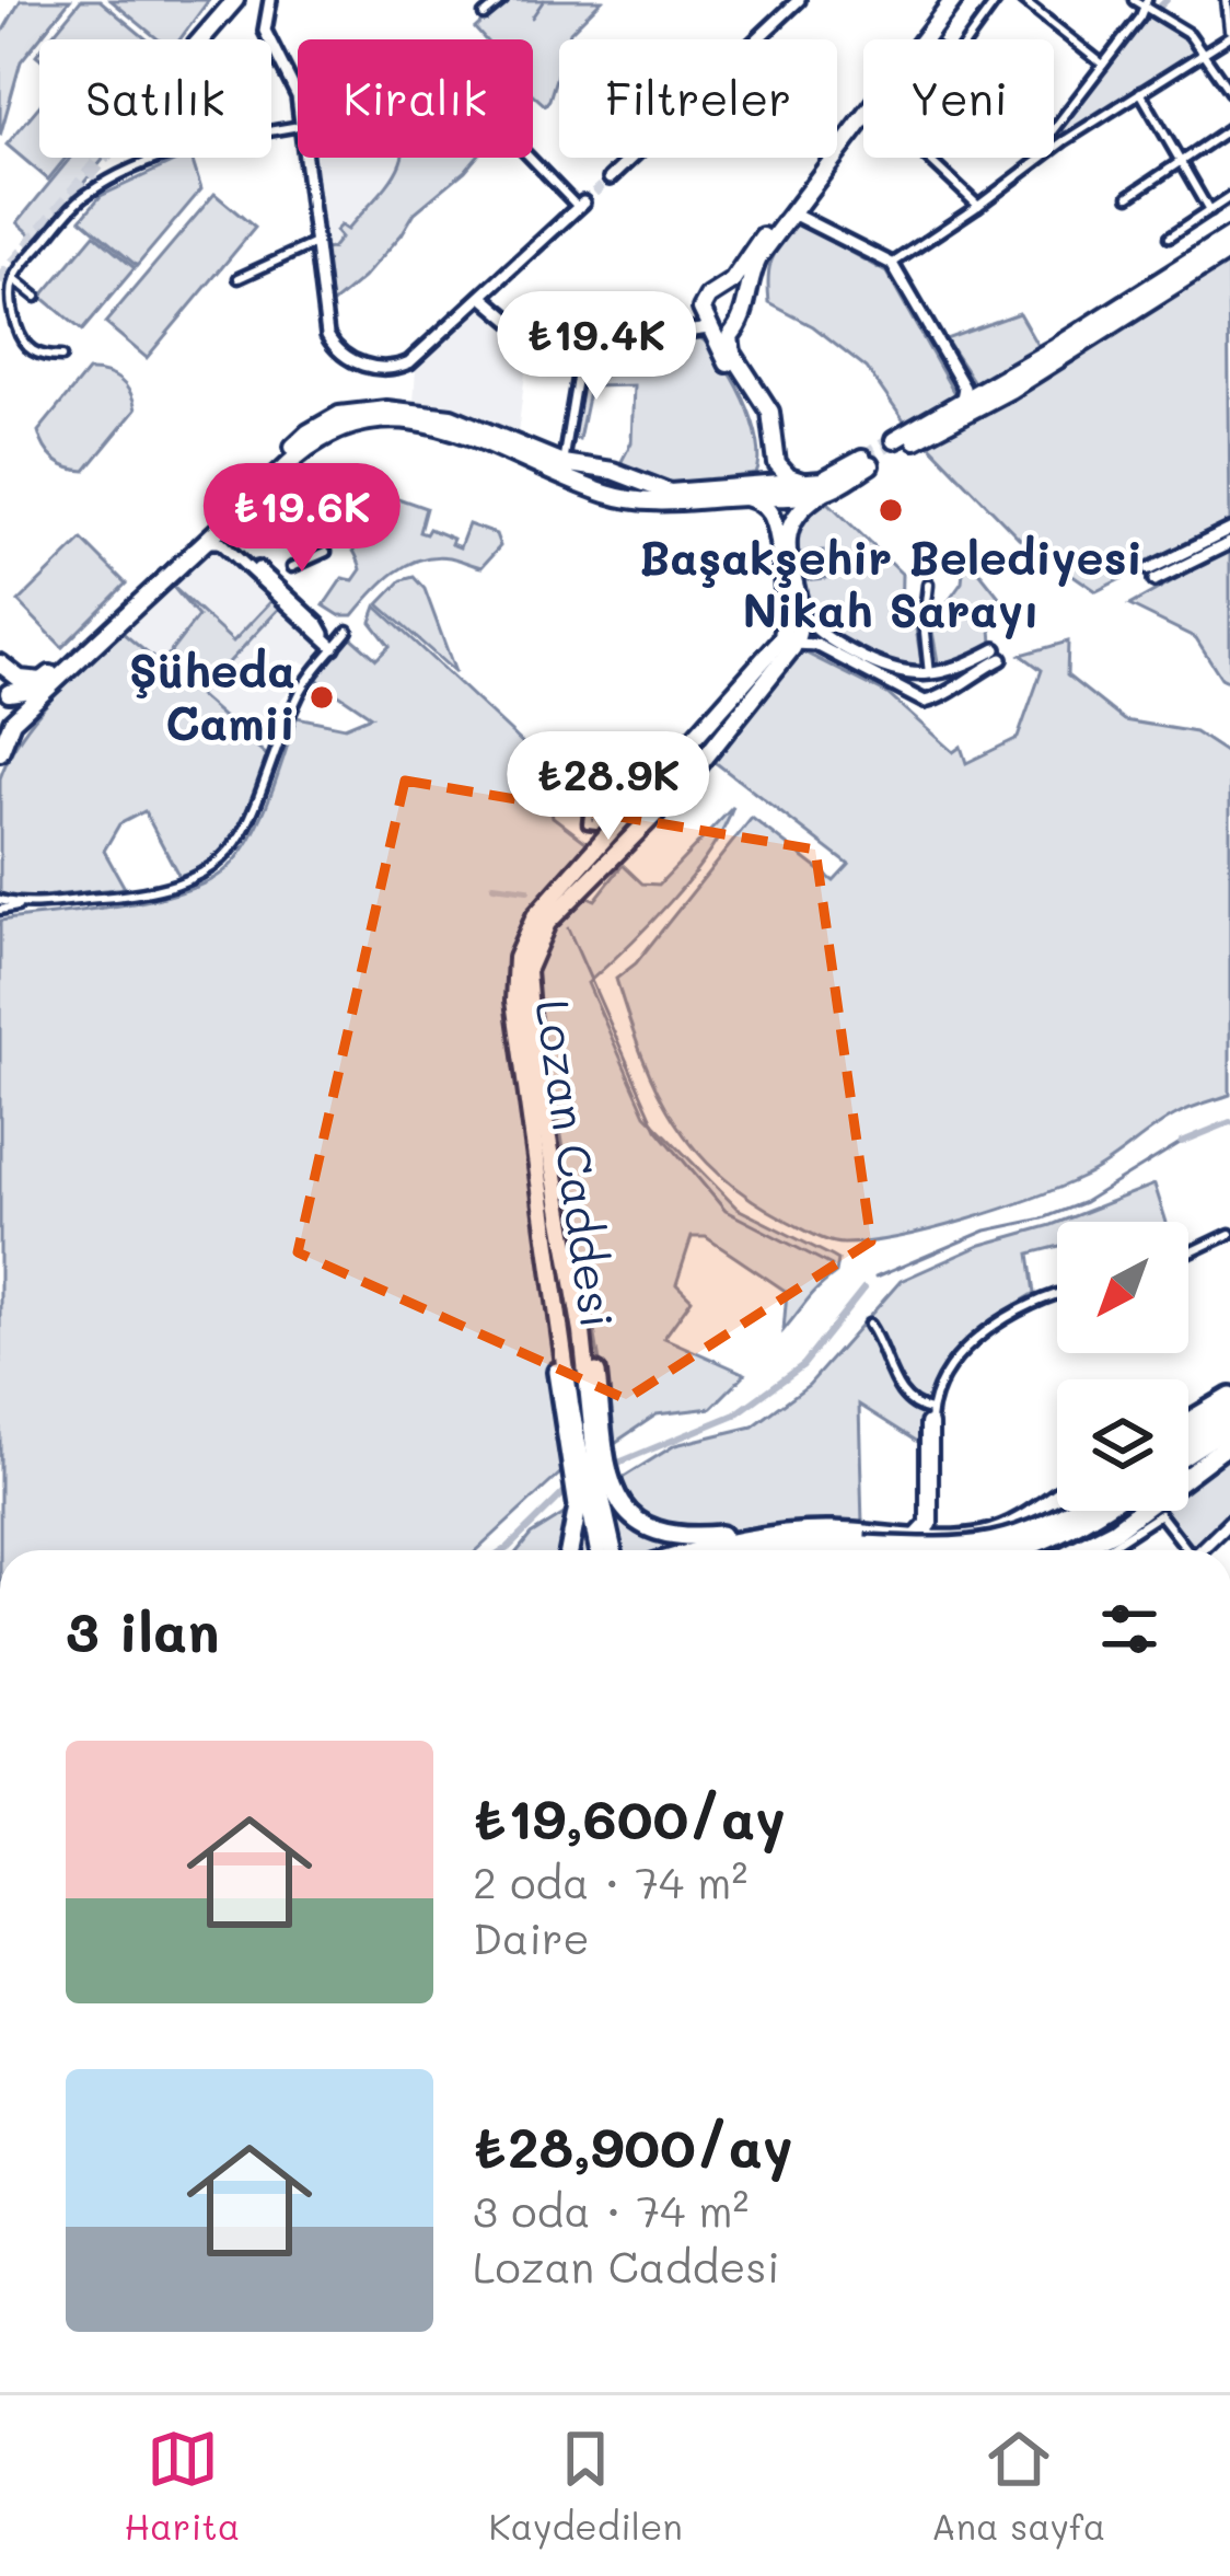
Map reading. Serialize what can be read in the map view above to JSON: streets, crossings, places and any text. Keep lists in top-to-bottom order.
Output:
{
  "streets": {
    "main road": ["Lozan Caddesi"]
  },
  "places": ["Başakşehir Belediyesi Nikah Sarayı", "Şüheda Camii"],
  "north": "bottom left",
  "page": {
    "chip": [
      "Satılık",
      "Kiralık",
      "Filtreler",
      "Yeni"
    ],
    "price": ["₺19.4K", "₺19.6K", "₺28.9K"],
    "heading": "3 ilan",
    "list": [
      {
        "name": "₺19,600/ay",
        "note": "2 oda · 74 m² · Daire"
      },
      {
        "name": "₺28,900/ay",
        "note": "3 oda · 74 m² · Lozan Caddesi"
      }
    ],
    "tabs": ["Harita", "Kaydedilen", "Ana sayfa"]
  }
}
